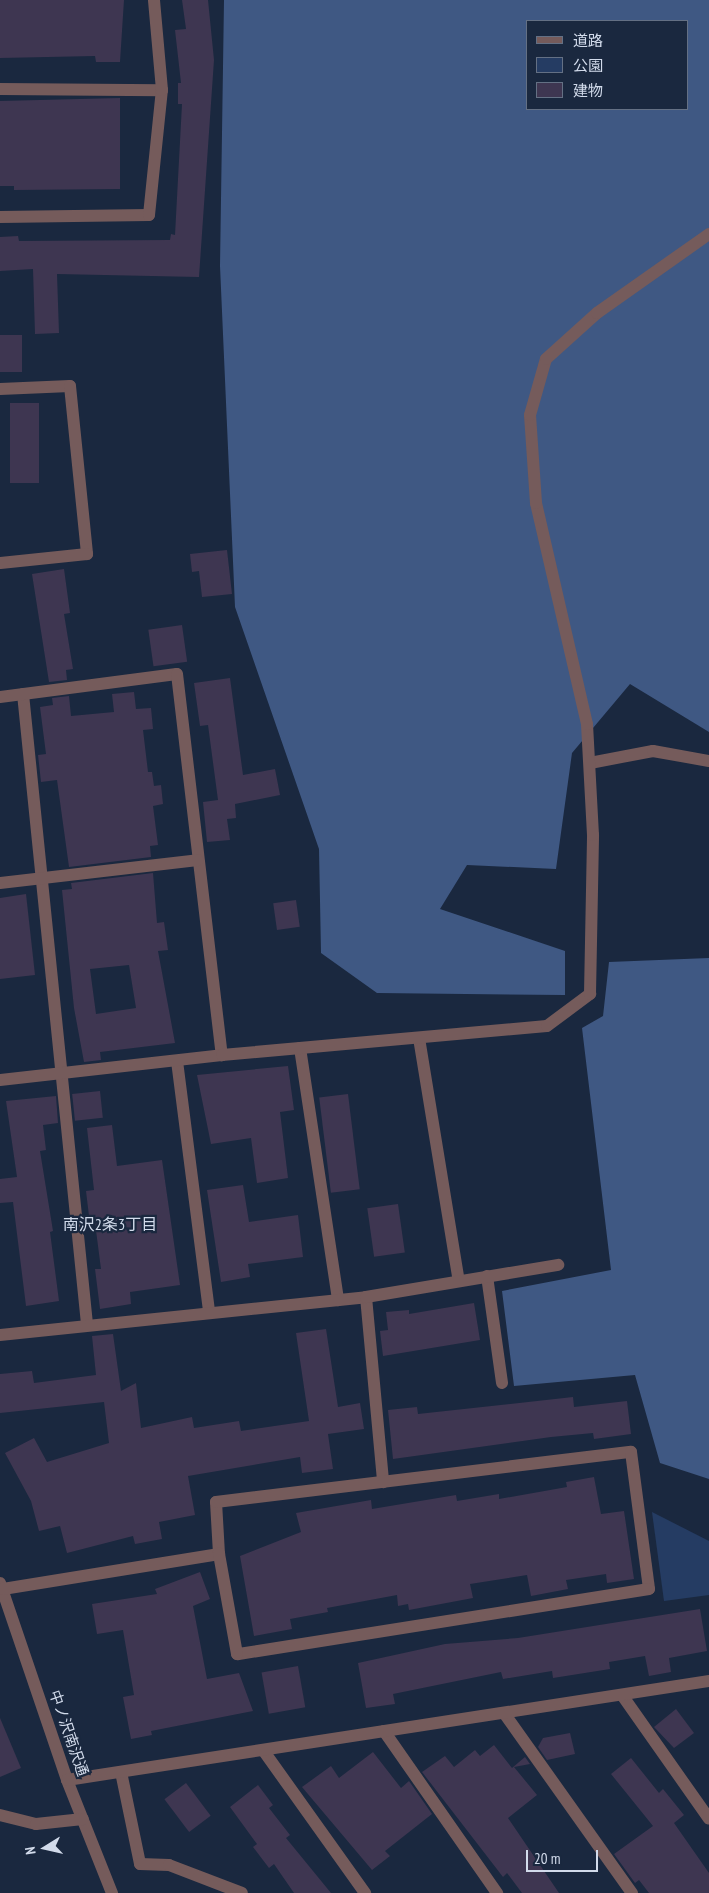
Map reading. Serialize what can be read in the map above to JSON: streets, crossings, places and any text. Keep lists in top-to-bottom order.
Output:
{
  "streets": {
    "street": ["中ノ沢南沢通"]
  },
  "districts": ["南沢2条3丁目"],
  "legend": ["道路", "公園", "建物"],
  "scale_bar": "20 m",
  "north": "left"
}
